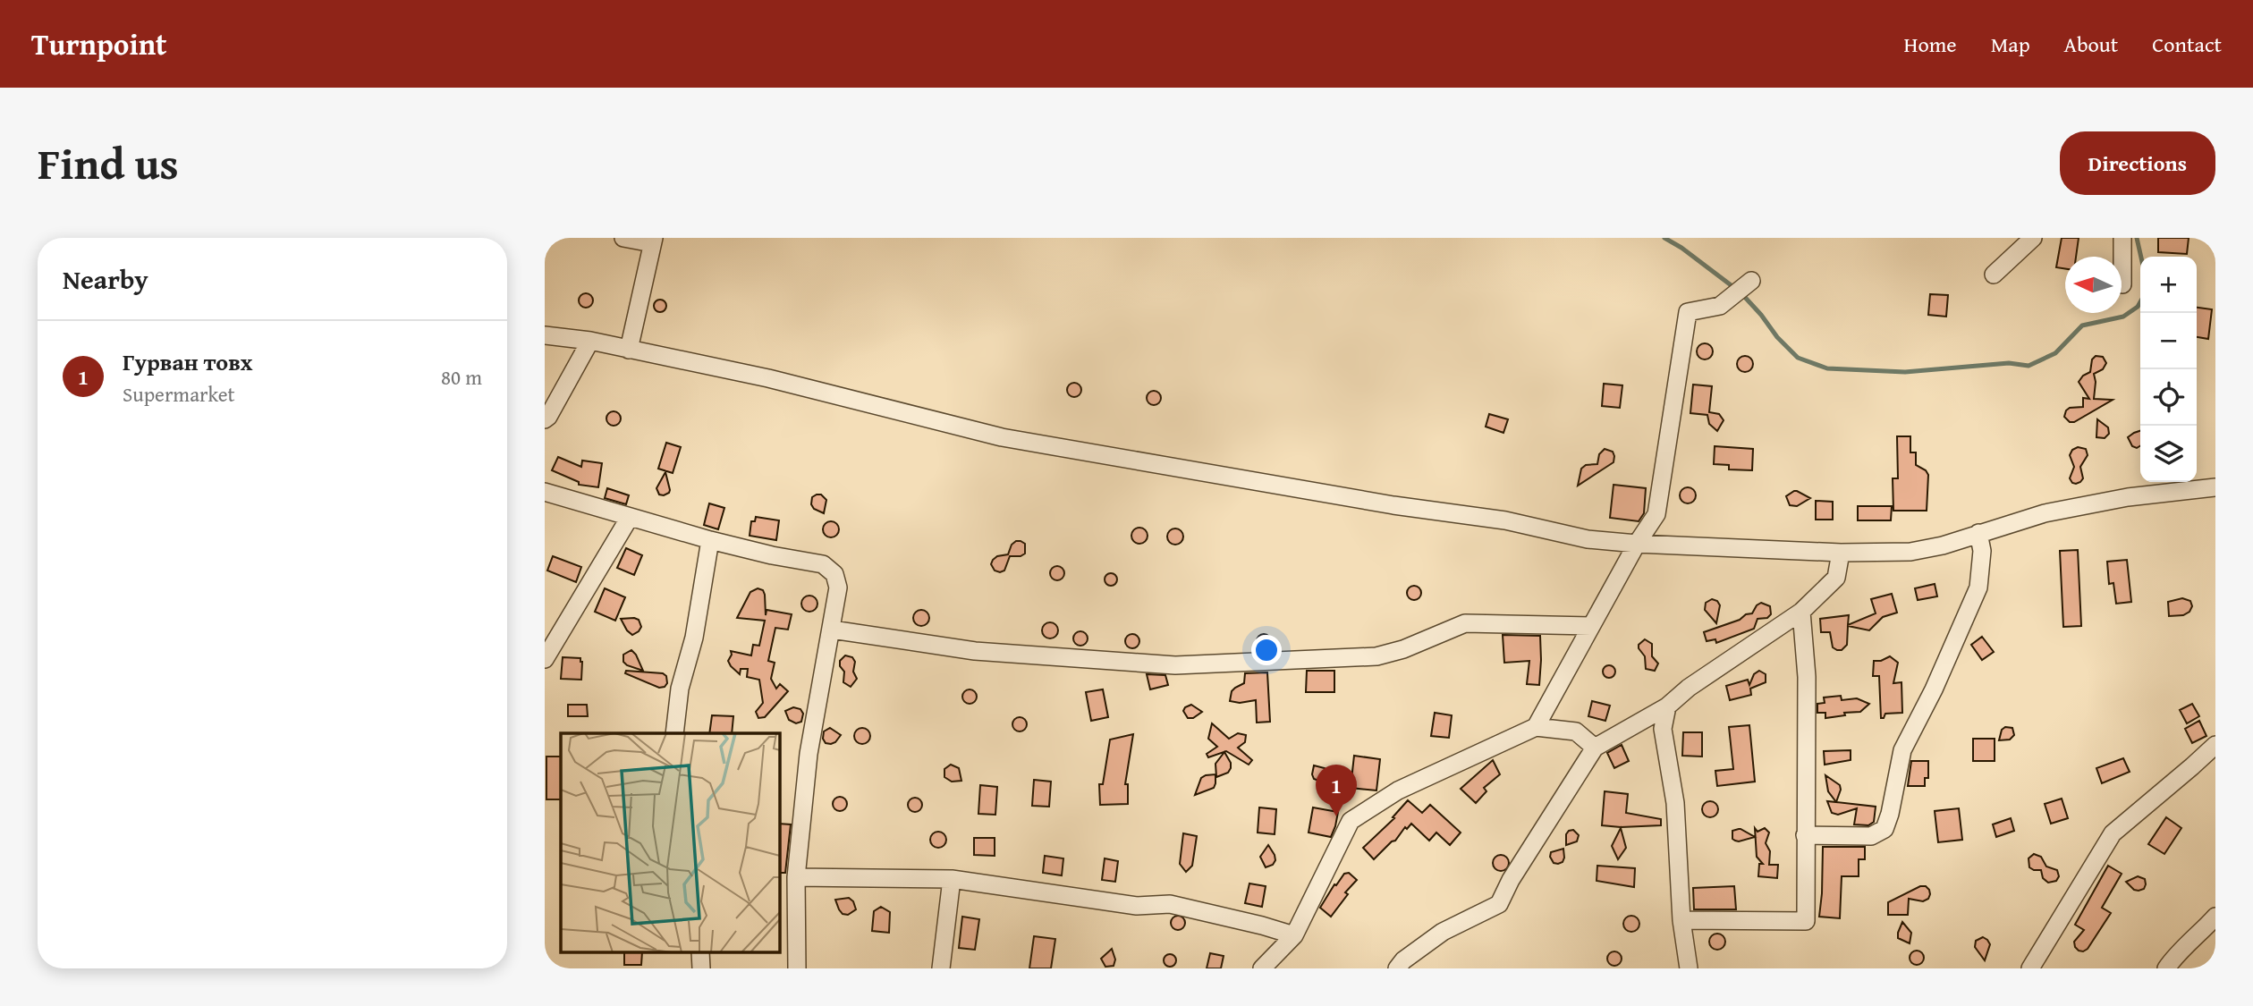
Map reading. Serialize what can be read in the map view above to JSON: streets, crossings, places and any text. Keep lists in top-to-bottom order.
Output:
{
  "north": "left",
  "page": {
    "header": "Turnpoint",
    "nav": [
      "Home",
      "Map",
      "About",
      "Contact"
    ],
    "title": "Find us",
    "buttons": "Directions",
    "heading": "Nearby",
    "map_buttons": ["+", "−"],
    "list": [
      {
        "mark": "1",
        "name": "Гурван товх",
        "note": "Supermarket",
        "value": "80 m"
      }
    ],
    "pins": "1"
  }
}
